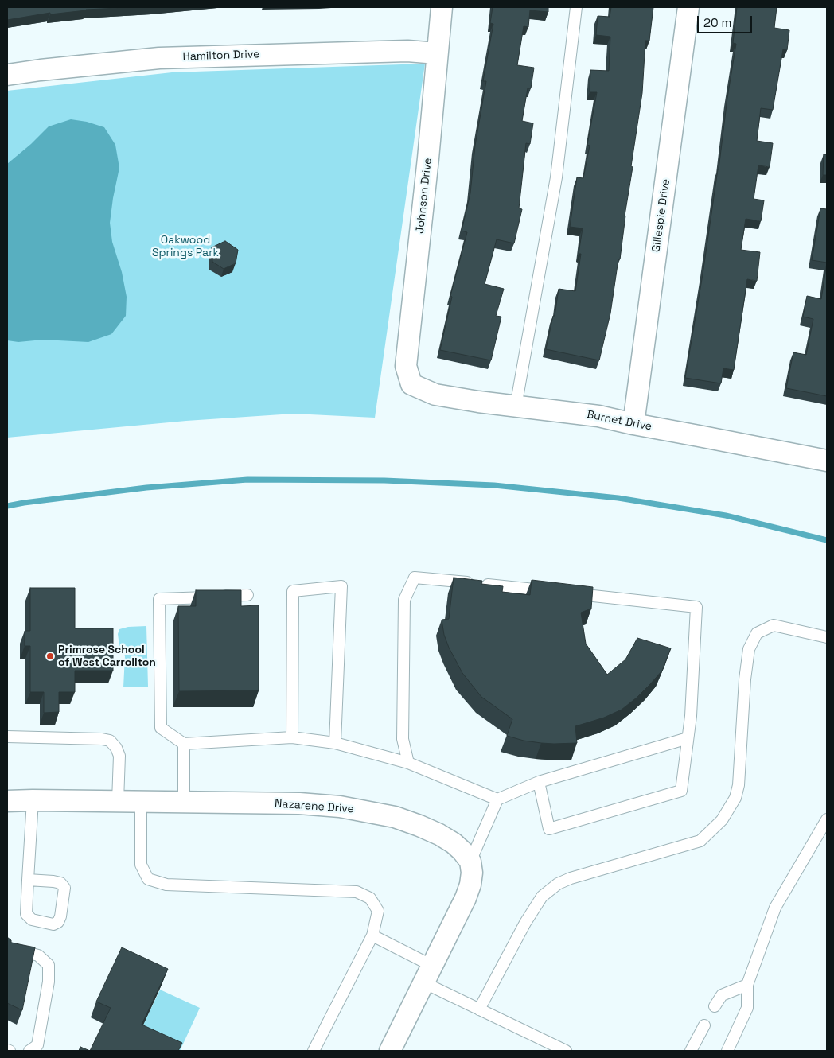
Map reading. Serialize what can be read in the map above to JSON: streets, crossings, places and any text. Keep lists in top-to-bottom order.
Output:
{
  "streets": {
    "street": [
      "Hamilton Drive",
      "Johnson Drive",
      "Gillespie Drive",
      "Burnet Drive",
      "Nazarene Drive"
    ]
  },
  "crossings": [
    ["Hamilton Drive", "Johnson Drive"],
    ["Johnson Drive", "Burnet Drive"],
    ["Gillespie Drive", "Burnet Drive"]
  ],
  "parks": ["Oakwood Springs Park"],
  "places": ["Primrose School of West Carrollton"],
  "scale_bar": "20 m"
}
